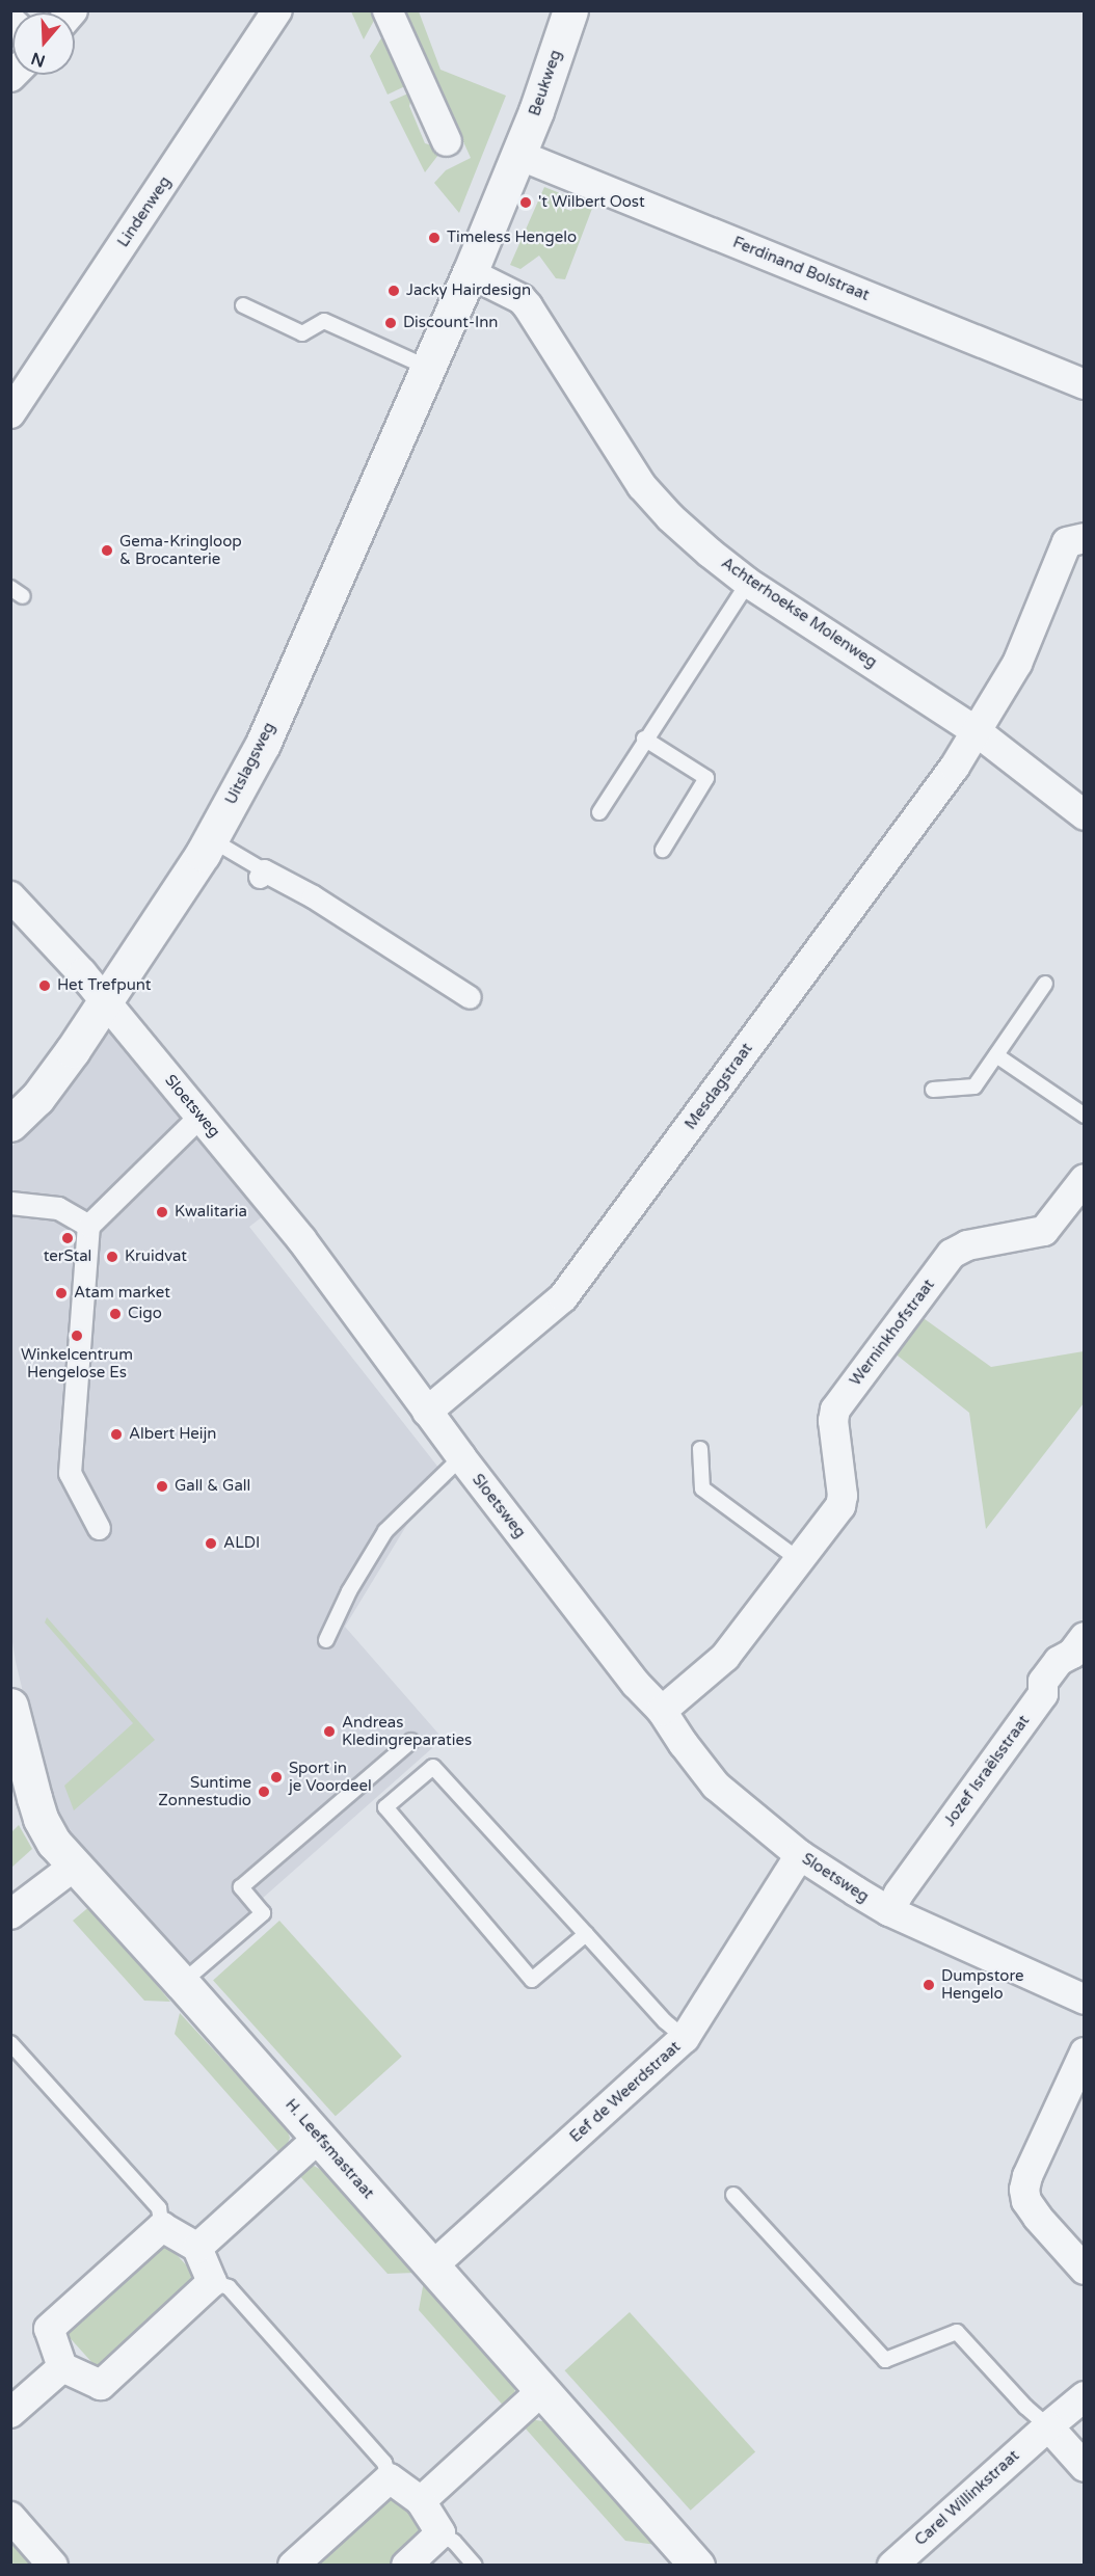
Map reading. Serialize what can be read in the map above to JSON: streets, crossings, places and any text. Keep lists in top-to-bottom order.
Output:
{
  "streets": {
    "street": [
      "Beukweg",
      "Lindenweg",
      "Ferdinand Bolstraat",
      "Achterhoekse Molenweg",
      "Uitslagsweg",
      "Mesdagstraat",
      "Sloetsweg",
      "Werninkhofstraat",
      "Jozef Israëlsstraat",
      "Eef de Weerdstraat",
      "H. Leefsmastraat",
      "Carel Willinkstraat"
    ]
  },
  "crossings": [
    ["Beukweg", "Ferdinand Bolstraat"],
    ["Achterhoekse Molenweg", "Uitslagsweg"],
    ["Achterhoekse Molenweg", "Mesdagstraat"],
    ["Uitslagsweg", "Sloetsweg"],
    ["Mesdagstraat", "Sloetsweg"],
    ["Sloetsweg", "Werninkhofstraat"],
    ["Sloetsweg", "Jozef Israëlsstraat"],
    ["Sloetsweg", "Eef de Weerdstraat"],
    ["Eef de Weerdstraat", "H. Leefsmastraat"]
  ],
  "places": [
    "'t Wilbert Oost",
    "Timeless Hengelo",
    "Jacky Hairdesign",
    "Discount-Inn",
    "Gema-Kringloop & Brocanterie",
    "Het Trefpunt",
    "Kwalitaria",
    "terStal",
    "Kruidvat",
    "Atam market",
    "Cigo",
    "Winkelcentrum Hengelose Es",
    "Albert Heijn",
    "Gall & Gall",
    "ALDI",
    "Andreas Kledingreparaties",
    "Sport in je Voordeel",
    "Suntime Zonnestudio",
    "Dumpstore Hengelo"
  ],
  "north": "bottom"
}
